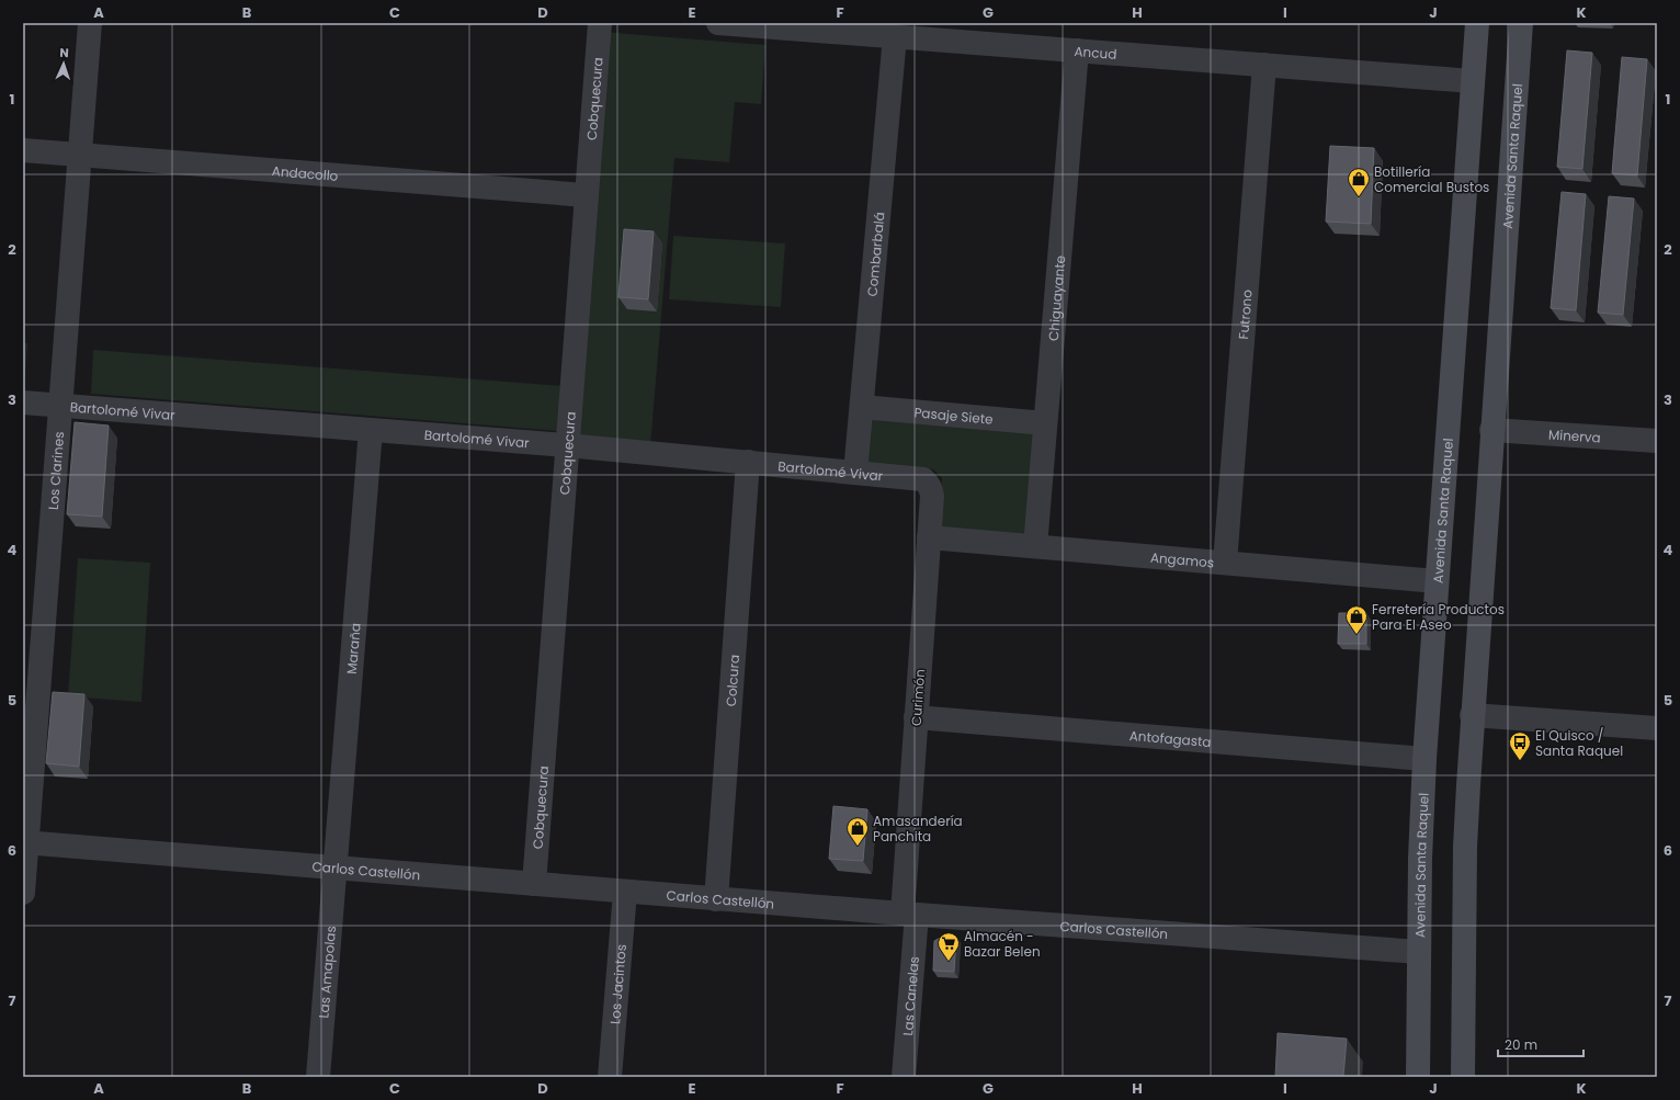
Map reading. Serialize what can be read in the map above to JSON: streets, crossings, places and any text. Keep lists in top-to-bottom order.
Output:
{
  "streets": {
    "main road": ["Avenida Santa Raquel"],
    "street": [
      "Ancud",
      "Cobquecura",
      "Andacollo",
      "Combarbalá",
      "Chiguayante",
      "Futrono",
      "Bartolomé Vivar",
      "Pasaje Siete",
      "Minerva",
      "Los Clarines",
      "Angamos",
      "Maraña",
      "Colcura",
      "Curimón",
      "Antofagasta",
      "Carlos Castellón",
      "Las Amapolas",
      "Los Jacintos",
      "Las Canelas"
    ]
  },
  "crossings": [
    ["Ancud", "Avenida Santa Raquel"],
    ["Ancud", "Combarbalá"],
    ["Ancud", "Chiguayante"],
    ["Ancud", "Futrono"],
    ["Cobquecura", "Andacollo"],
    ["Cobquecura", "Bartolomé Vivar"],
    ["Cobquecura", "Carlos Castellón"],
    ["Avenida Santa Raquel", "Minerva"],
    ["Avenida Santa Raquel", "Angamos"],
    ["Avenida Santa Raquel", "Antofagasta"],
    ["Avenida Santa Raquel", "Carlos Castellón"],
    ["Andacollo", "Los Clarines"],
    ["Combarbalá", "Bartolomé Vivar"],
    ["Combarbalá", "Pasaje Siete"],
    ["Chiguayante", "Pasaje Siete"],
    ["Chiguayante", "Angamos"],
    ["Futrono", "Angamos"],
    ["Bartolomé Vivar", "Los Clarines"],
    ["Bartolomé Vivar", "Maraña"],
    ["Bartolomé Vivar", "Colcura"],
    ["Bartolomé Vivar", "Curimón"],
    ["Los Clarines", "Carlos Castellón"],
    ["Angamos", "Curimón"],
    ["Maraña", "Carlos Castellón"],
    ["Maraña", "Las Amapolas"],
    ["Colcura", "Carlos Castellón"],
    ["Curimón", "Antofagasta"],
    ["Curimón", "Carlos Castellón"],
    ["Curimón", "Las Canelas"],
    ["Carlos Castellón", "Las Amapolas"],
    ["Carlos Castellón", "Los Jacintos"],
    ["Carlos Castellón", "Las Canelas"]
  ],
  "places": {
    "shop": ["Botillería Comercial Bustos", "Ferretería Productos Para El Aseo", "Amasandería Panchita"],
    "bus stop": ["El Quisco / Santa Raquel"],
    "supermarket": ["Almacén - Bazar Belen"]
  },
  "scale_bar": "20 m",
  "north": "top",
  "grid": {
    "columns": [
      "A",
      "B",
      "C",
      "D",
      "E",
      "F",
      "G",
      "H",
      "I",
      "J",
      "K"
    ],
    "rows": [
      "1",
      "2",
      "3",
      "4",
      "5",
      "6",
      "7"
    ]
  }
}
